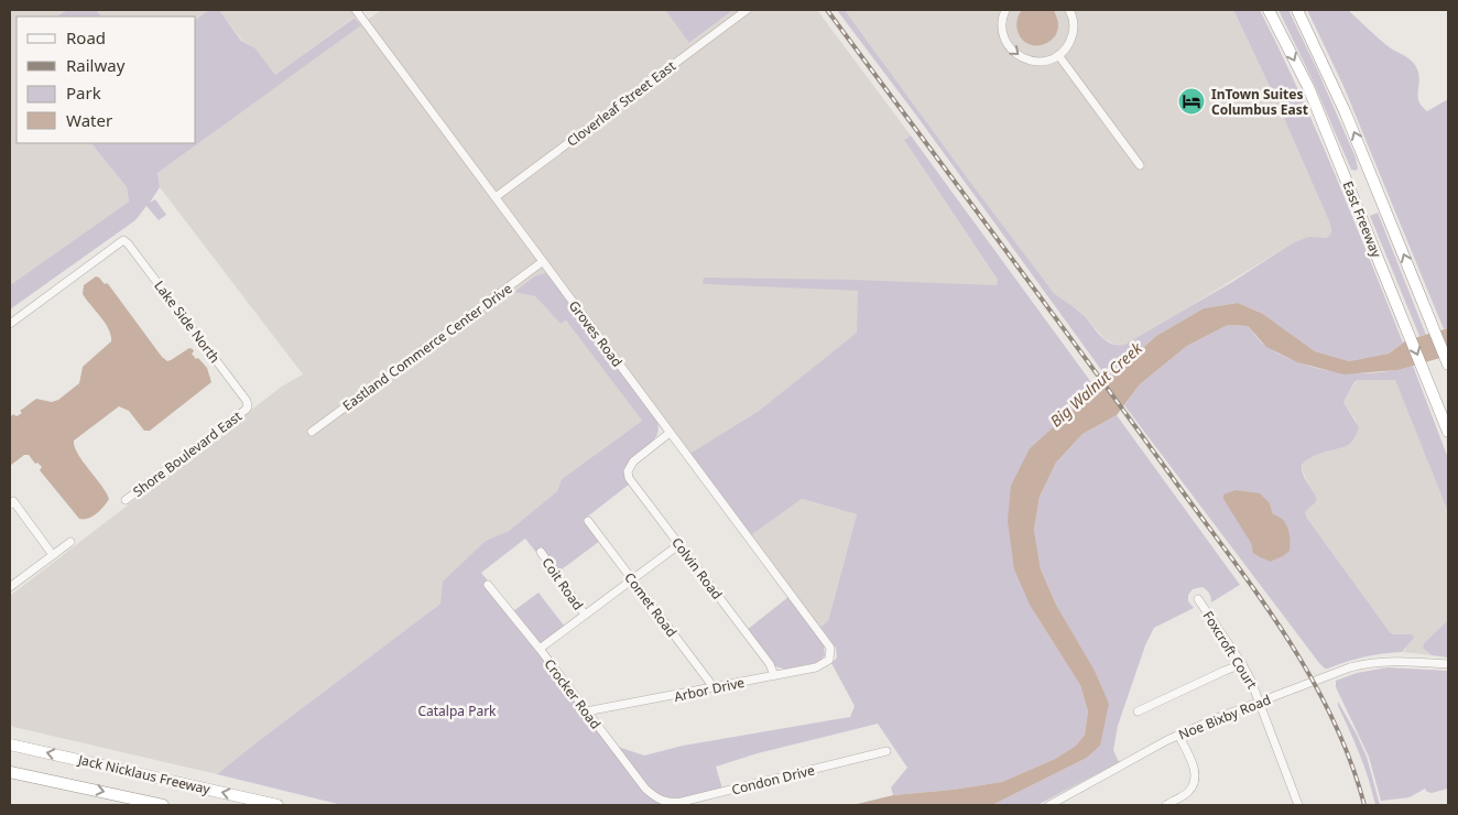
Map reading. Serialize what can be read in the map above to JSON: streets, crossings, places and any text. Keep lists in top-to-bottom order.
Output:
{
  "streets": {
    "highway": ["East Freeway", "Jack Nicklaus Freeway"],
    "street": [
      "Cloverleaf Street East",
      "Lake Side North",
      "Groves Road",
      "Eastland Commerce Center Drive",
      "Shore Boulevard East",
      "Colvin Road",
      "Coit Road",
      "Comet Road",
      "Foxcroft Court",
      "Arbor Drive",
      "Crocker Road",
      "Noe Bixby Road",
      "Condon Drive"
    ]
  },
  "crossings": [
    ["Cloverleaf Street East", "Groves Road"],
    ["Lake Side North", "Shore Boulevard East"],
    ["Groves Road", "Eastland Commerce Center Drive"],
    ["Groves Road", "Colvin Road"],
    ["Groves Road", "Arbor Drive"],
    ["Colvin Road", "Arbor Drive"],
    ["Comet Road", "Arbor Drive"],
    ["Foxcroft Court", "Noe Bixby Road"],
    ["Arbor Drive", "Crocker Road"],
    ["Crocker Road", "Condon Drive"]
  ],
  "water": ["Big Walnut Creek"],
  "parks": ["Catalpa Park"],
  "places": {
    "hotel": ["InTown Suites Columbus East"]
  },
  "legend": [
    "Road",
    "Railway",
    "Park",
    "Water"
  ]
}
